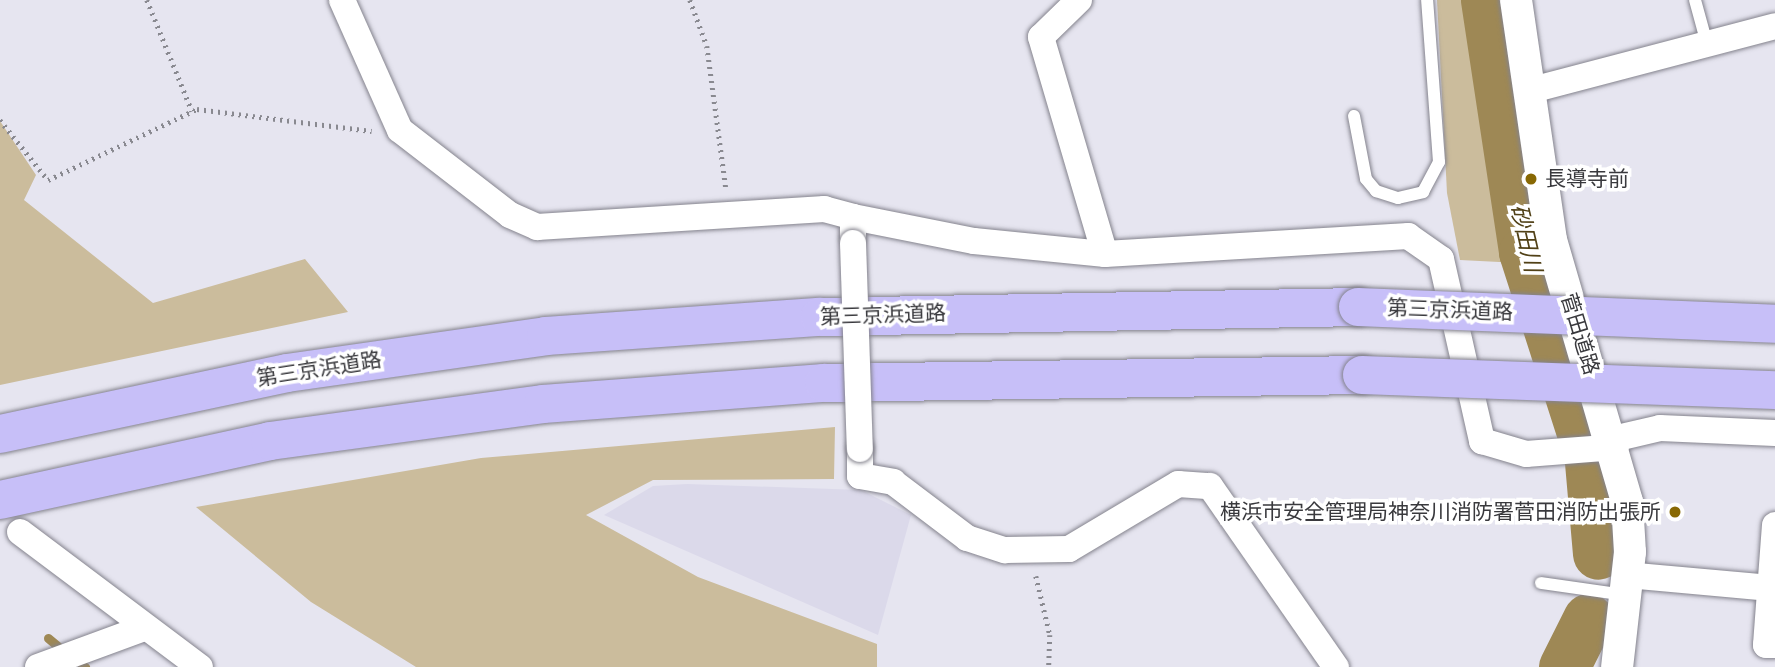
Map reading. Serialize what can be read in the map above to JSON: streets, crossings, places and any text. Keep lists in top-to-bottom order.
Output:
{
  "streets": {
    "highway": ["第三京浜道路"],
    "street": ["菅田道路"]
  },
  "water": ["砂田川"],
  "places": ["長導寺前", "横浜市安全管理局神奈川消防署菅田消防出張所"]
}
